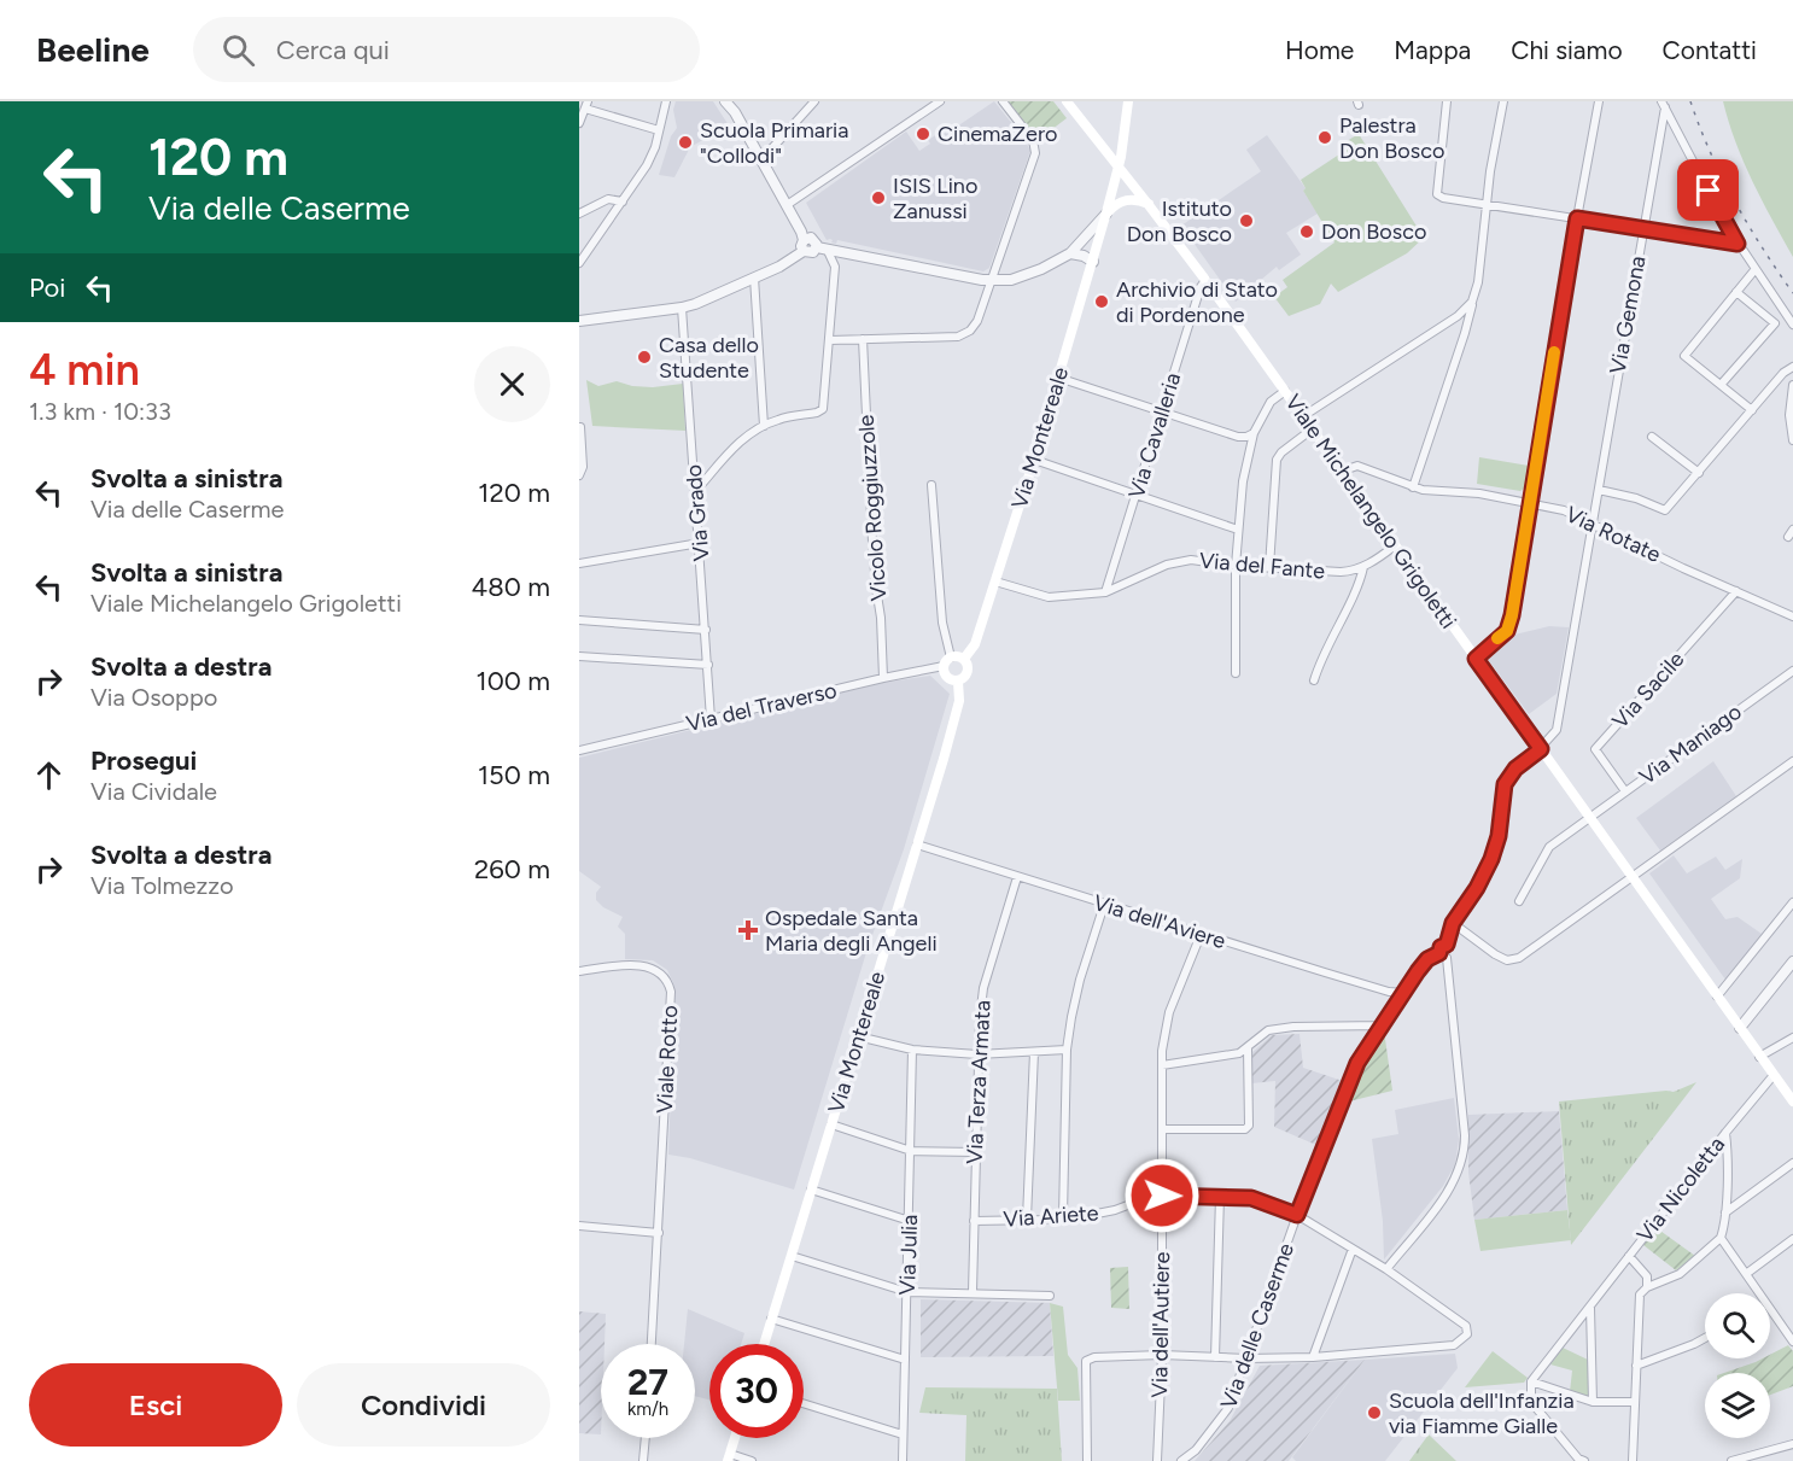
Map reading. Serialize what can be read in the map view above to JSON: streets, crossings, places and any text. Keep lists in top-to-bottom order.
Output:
{
  "streets": {
    "main road": ["Via Montereale", "Viale Michelangelo Grigoletti"],
    "street": [
      "Via Gemona",
      "Via Cavalleria",
      "Vicolo Roggiuzzole",
      "Via Grado",
      "Via Rotate",
      "Via del Fante",
      "Via Sacile",
      "Via del Traverso",
      "Via Maniago",
      "Via dell'Aviere",
      "Viale Rotto",
      "Via Terza Armata",
      "Via Nicoletta",
      "Via Ariete",
      "Via Julia",
      "Via dell'Autiere",
      "Via delle Caserme"
    ]
  },
  "crossings": [
    ["Via Gemona", "Viale Michelangelo Grigoletti"],
    ["Via Gemona", "Via Rotate"],
    ["Via Gemona", "Via delle Caserme"],
    ["Via Cavalleria", "Viale Michelangelo Grigoletti"],
    ["Via Cavalleria", "Via del Fante"],
    ["Via Montereale", "Viale Michelangelo Grigoletti"],
    ["Via Montereale", "Via del Fante"],
    ["Via Montereale", "Via del Traverso"],
    ["Via Montereale", "Via dell'Aviere"],
    ["Vicolo Roggiuzzole", "Via del Traverso"],
    ["Viale Michelangelo Grigoletti", "Via Rotate"],
    ["Viale Michelangelo Grigoletti", "Via del Fante"],
    ["Viale Michelangelo Grigoletti", "Via Maniago"],
    ["Viale Michelangelo Grigoletti", "Via Nicoletta"],
    ["Viale Michelangelo Grigoletti", "Via delle Caserme"],
    ["Via Grado", "Via del Traverso"],
    ["Via Rotate", "Via Sacile"],
    ["Via Sacile", "Via Maniago"],
    ["Via dell'Aviere", "Via Terza Armata"],
    ["Via dell'Aviere", "Via dell'Autiere"],
    ["Via dell'Aviere", "Via delle Caserme"],
    ["Via Terza Armata", "Via Ariete"],
    ["Via Ariete", "Via dell'Autiere"],
    ["Via Ariete", "Via delle Caserme"]
  ],
  "places": {
    "other": [
      "CinemaZero",
      "Palestra Don Bosco",
      "Scuola Primaria \"Collodi\"",
      "ISIS Lino Zanussi",
      "Istituto Don Bosco",
      "Don Bosco",
      "Archivio di Stato di Pordenone",
      "Casa dello Studente",
      "Scuola dell'Infanzia via Fiamme Gialle"
    ],
    "health": ["Ospedale Santa Maria degli Angeli"]
  },
  "page": {
    "header": "Beeline",
    "search": "Cerca qui",
    "nav": [
      "Home",
      "Mappa",
      "Chi siamo",
      "Contatti"
    ],
    "turn": ["120 m", "Via delle Caserme"],
    "then": "Poi",
    "heading": ["4 min", "1.3 km · 10:33"],
    "list": [
      {
        "name": "Svolta a sinistra",
        "note": "Via delle Caserme",
        "value": "120 m"
      },
      {
        "name": "Svolta a sinistra",
        "note": "Viale Michelangelo Grigoletti",
        "value": "480 m"
      },
      {
        "name": "Svolta a destra",
        "note": "Via Osoppo",
        "value": "100 m"
      },
      {
        "name": "Prosegui",
        "note": "Via Cividale",
        "value": "150 m"
      },
      {
        "name": "Svolta a destra",
        "note": "Via Tolmezzo",
        "value": "260 m"
      }
    ],
    "speed": "27 km/h",
    "limit": "30",
    "buttons": ["Esci", "Condividi"]
  }
}
